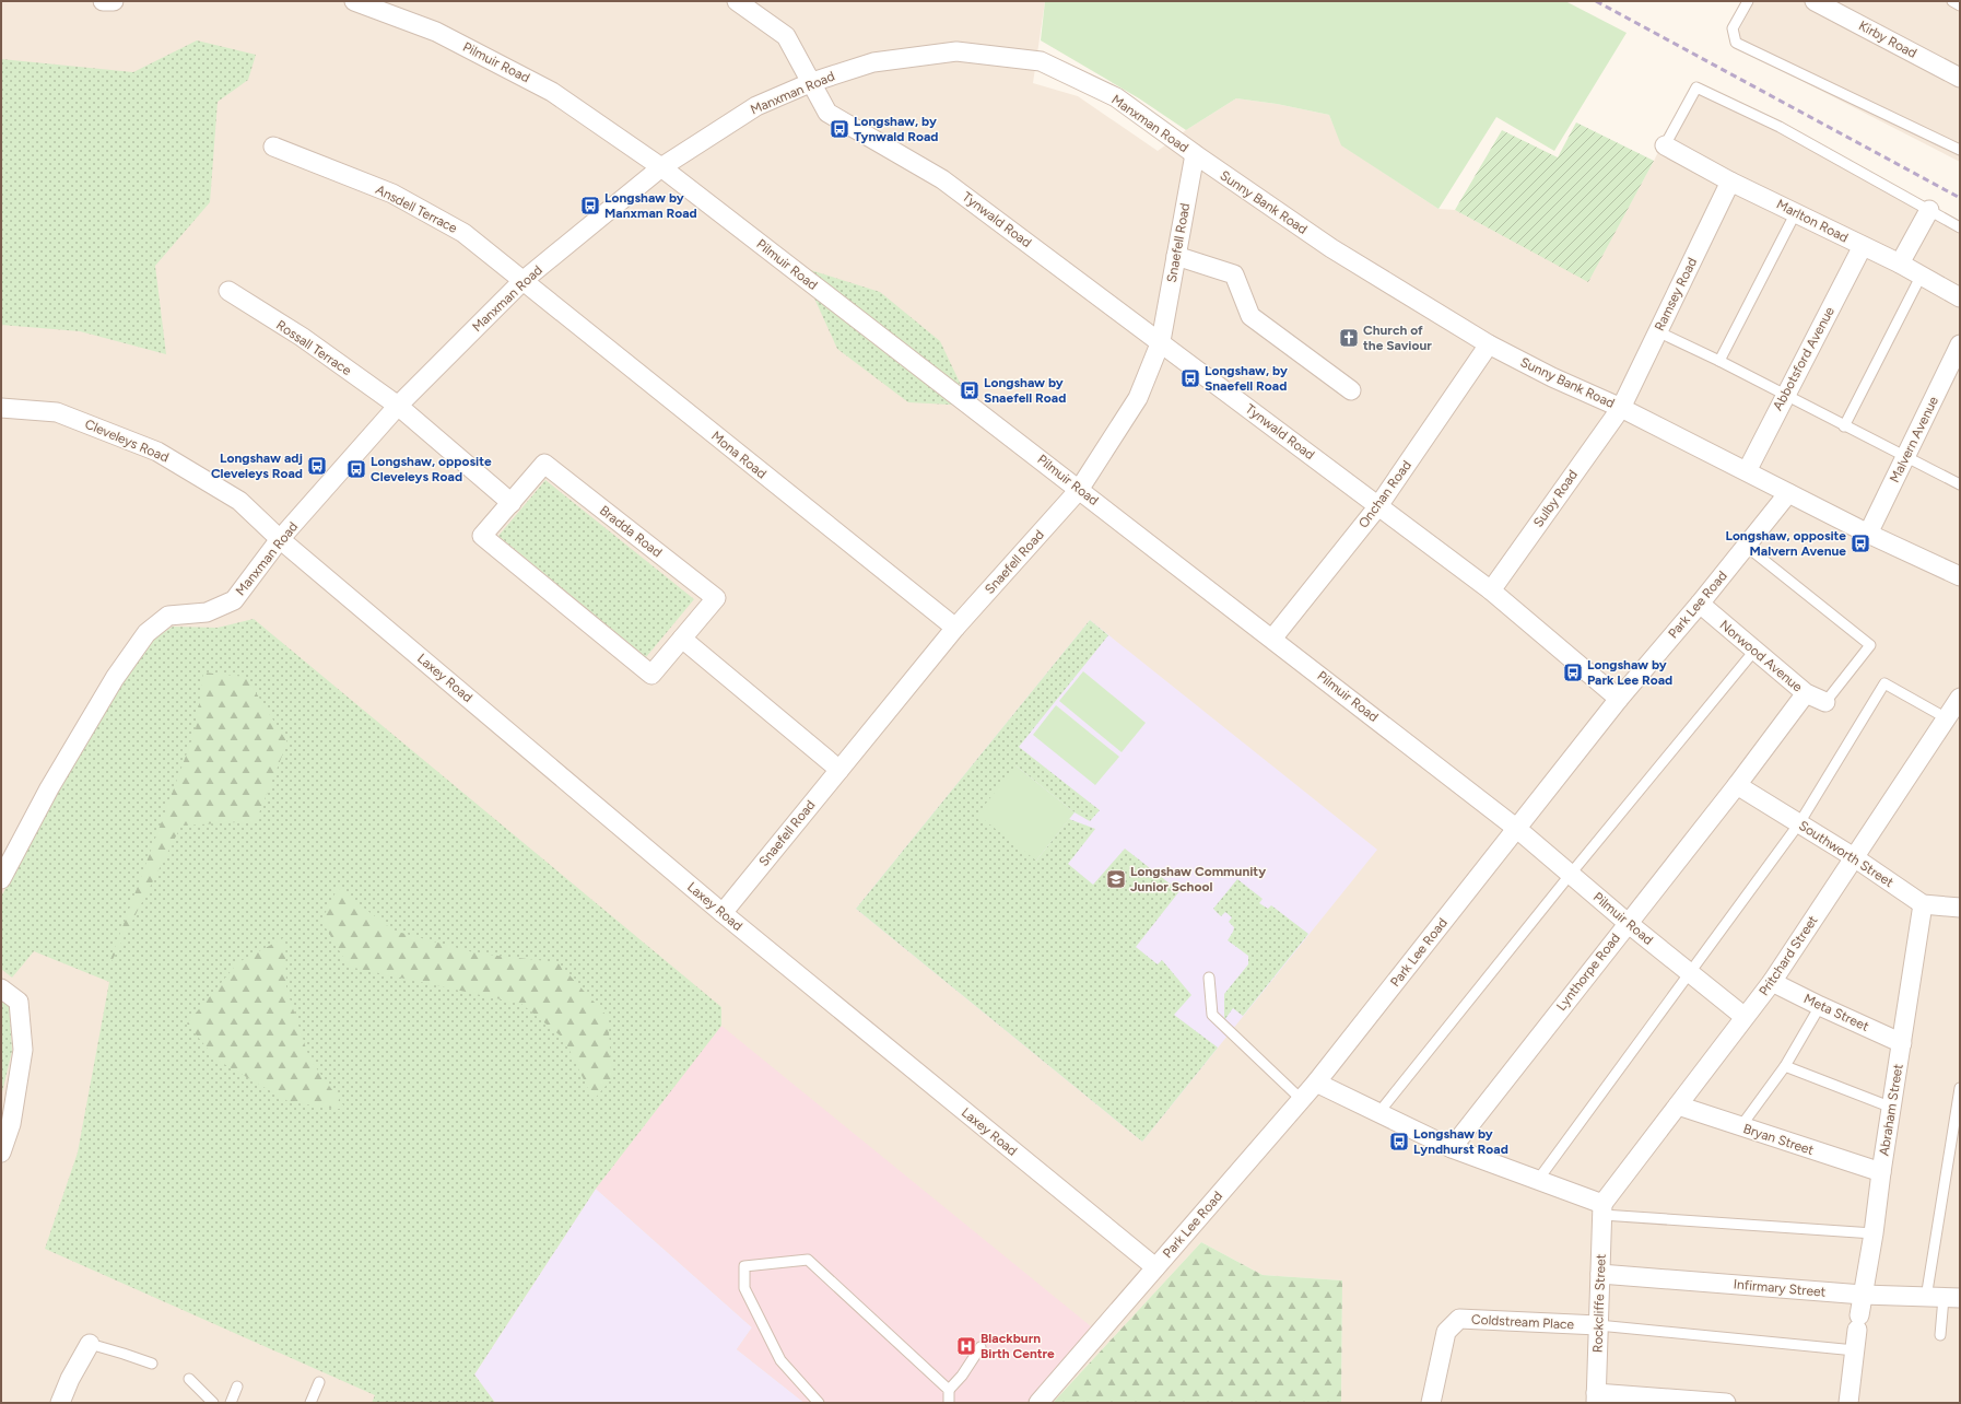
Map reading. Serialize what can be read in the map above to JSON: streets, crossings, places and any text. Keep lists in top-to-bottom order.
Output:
{
  "streets": {
    "street": [
      "Kirby Road",
      "Pilmuir Road",
      "Manxman Road",
      "Sunny Bank Road",
      "Ansdell Terrace",
      "Tynwald Road",
      "Marlton Road",
      "Snaefell Road",
      "Ramsey Road",
      "Rossall Terrace",
      "Abbotsford Avenue",
      "Malvern Avenue",
      "Cleveleys Road",
      "Mona Road",
      "Onchan Road",
      "Sulby Road",
      "Bradda Road",
      "Park Lee Road",
      "Norwood Avenue",
      "Laxey Road",
      "Southworth Street",
      "Pritchard Street",
      "Lynthorpe Road",
      "Meta Street",
      "Abraham Street",
      "Bryan Street",
      "Infirmary Street",
      "Rockcliffe Street",
      "Coldstream Place"
    ]
  },
  "crossings": [
    ["Pilmuir Road", "Manxman Road"],
    ["Pilmuir Road", "Snaefell Road"],
    ["Pilmuir Road", "Onchan Road"],
    ["Pilmuir Road", "Park Lee Road"],
    ["Pilmuir Road", "Pritchard Street"],
    ["Pilmuir Road", "Lynthorpe Road"],
    ["Manxman Road", "Sunny Bank Road"],
    ["Manxman Road", "Ansdell Terrace"],
    ["Manxman Road", "Tynwald Road"],
    ["Manxman Road", "Snaefell Road"],
    ["Manxman Road", "Rossall Terrace"],
    ["Manxman Road", "Cleveleys Road"],
    ["Manxman Road", "Mona Road"],
    ["Manxman Road", "Laxey Road"],
    ["Sunny Bank Road", "Snaefell Road"],
    ["Sunny Bank Road", "Ramsey Road"],
    ["Sunny Bank Road", "Abbotsford Avenue"],
    ["Sunny Bank Road", "Malvern Avenue"],
    ["Sunny Bank Road", "Onchan Road"],
    ["Sunny Bank Road", "Sulby Road"],
    ["Sunny Bank Road", "Park Lee Road"],
    ["Ansdell Terrace", "Mona Road"],
    ["Tynwald Road", "Snaefell Road"],
    ["Tynwald Road", "Onchan Road"],
    ["Tynwald Road", "Sulby Road"],
    ["Tynwald Road", "Park Lee Road"],
    ["Marlton Road", "Ramsey Road"],
    ["Marlton Road", "Abbotsford Avenue"],
    ["Snaefell Road", "Mona Road"],
    ["Snaefell Road", "Laxey Road"],
    ["Ramsey Road", "Sulby Road"],
    ["Cleveleys Road", "Laxey Road"],
    ["Park Lee Road", "Norwood Avenue"],
    ["Park Lee Road", "Laxey Road"],
    ["Norwood Avenue", "Lynthorpe Road"],
    ["Southworth Street", "Pritchard Street"],
    ["Southworth Street", "Lynthorpe Road"],
    ["Southworth Street", "Abraham Street"],
    ["Pritchard Street", "Meta Street"],
    ["Pritchard Street", "Bryan Street"],
    ["Pritchard Street", "Rockcliffe Street"],
    ["Meta Street", "Abraham Street"],
    ["Abraham Street", "Bryan Street"],
    ["Abraham Street", "Infirmary Street"],
    ["Infirmary Street", "Rockcliffe Street"],
    ["Rockcliffe Street", "Coldstream Place"]
  ],
  "places": {
    "bus stop": [
      "Longshaw, by Tynwald Road",
      "Longshaw by Manxman Road",
      "Longshaw, by Snaefell Road",
      "Longshaw by Snaefell Road",
      "Longshaw adj Cleveleys Road",
      "Longshaw, opposite Cleveleys Road",
      "Longshaw, opposite Malvern Avenue",
      "Longshaw by Park Lee Road",
      "Longshaw by Lyndhurst Road"
    ],
    "church": ["Church of the Saviour"],
    "school or university": ["Longshaw Community Junior School"],
    "hospital": ["Blackburn Birth Centre"]
  }
}
